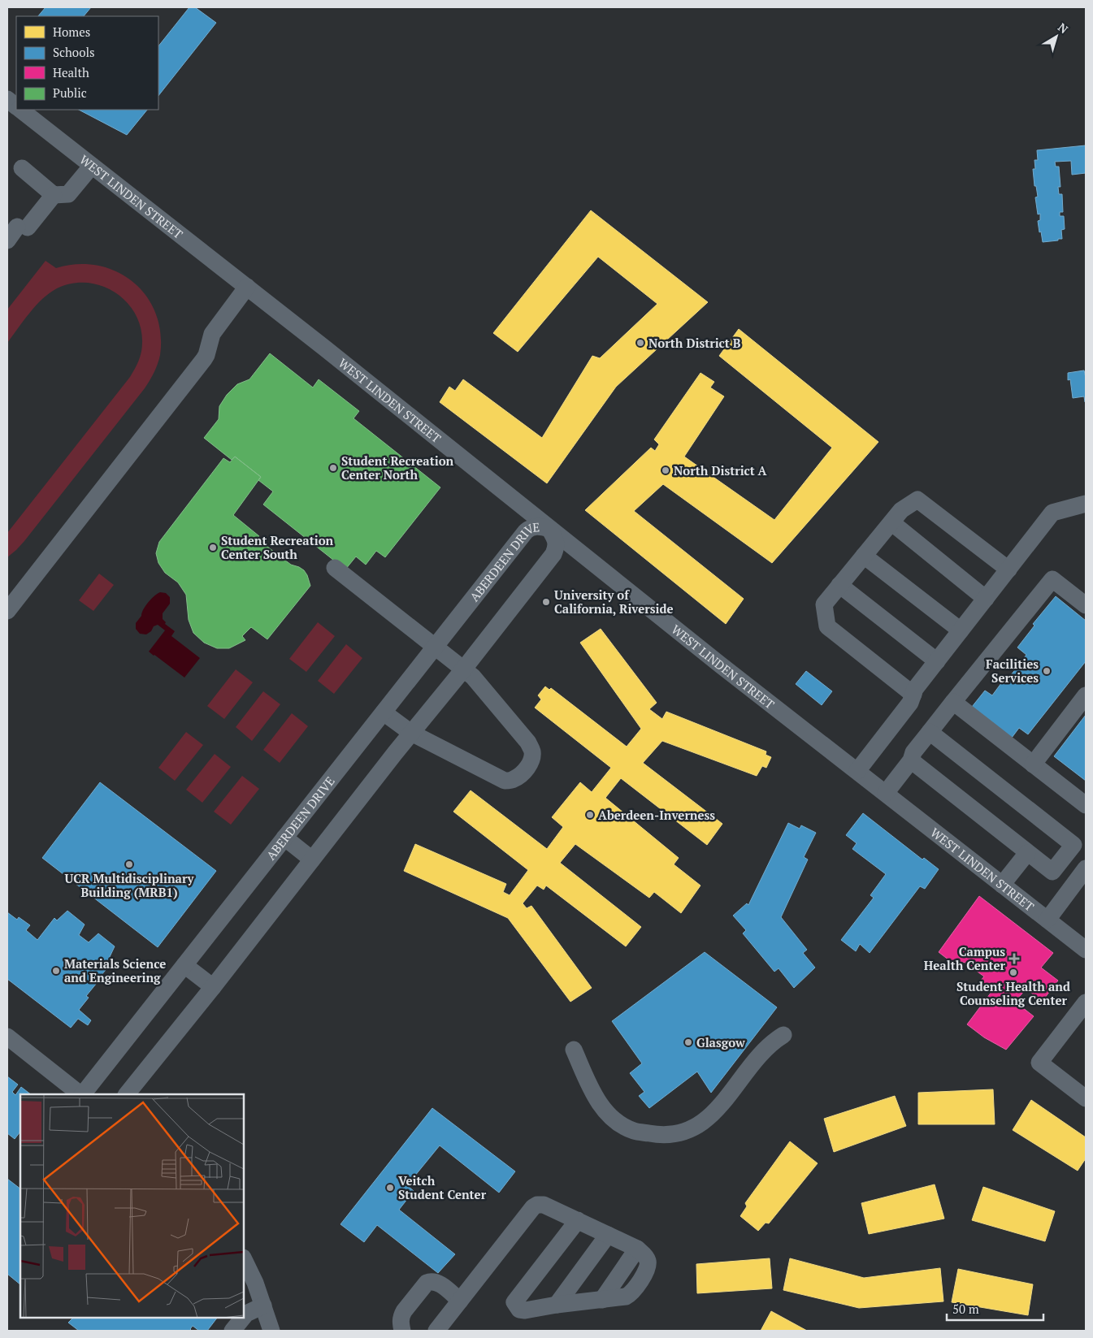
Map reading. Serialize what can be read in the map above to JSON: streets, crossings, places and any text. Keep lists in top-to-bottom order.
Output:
{
  "streets": {
    "street": ["WEST LINDEN STREET", "ABERDEEN DRIVE"]
  },
  "crossings": [
    ["WEST LINDEN STREET", "ABERDEEN DRIVE"]
  ],
  "places": {
    "other": [
      "North District B",
      "Student Recreation Center North",
      "North District A",
      "Student Recreation Center South",
      "University of California, Riverside",
      "Facilities Services",
      "Aberdeen-Inverness",
      "UCR Multidisciplinary Building (MRB1)",
      "Materials Science and Engineering",
      "Student Health and Counseling Center",
      "Glasgow",
      "Veitch Student Center"
    ],
    "health": ["Campus Health Center"]
  },
  "legend": [
    "Homes",
    "Schools",
    "Health",
    "Public"
  ],
  "scale_bar": "50 m",
  "north": "top right"
}
